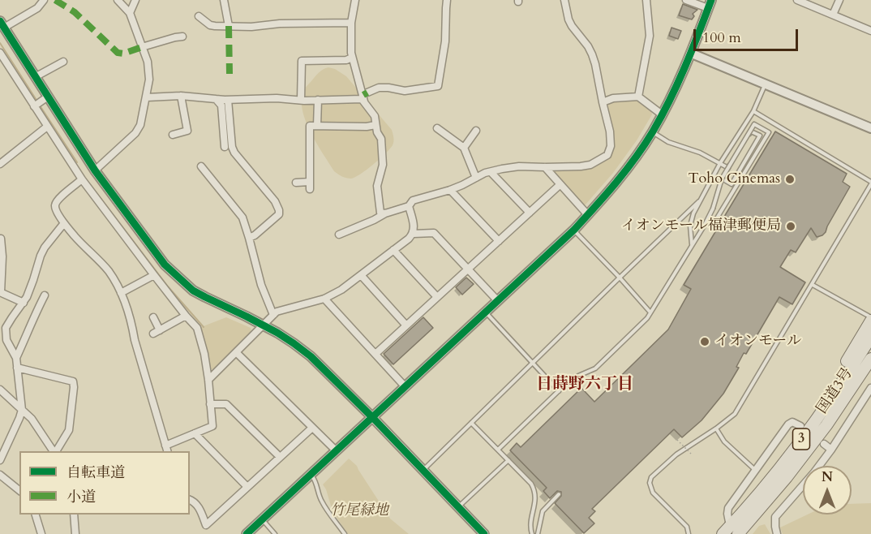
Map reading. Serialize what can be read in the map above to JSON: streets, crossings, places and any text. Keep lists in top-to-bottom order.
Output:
{
  "streets": {
    "highway": ["国道3号", "3"]
  },
  "districts": ["日蒔野六丁目"],
  "parks": ["竹尾緑地"],
  "places": ["Toho Cinemas", "イオンモール福津郵便局", "イオンモール"],
  "legend": ["自転車道", "小道"],
  "scale_bar": "100 m",
  "north": "top"
}
